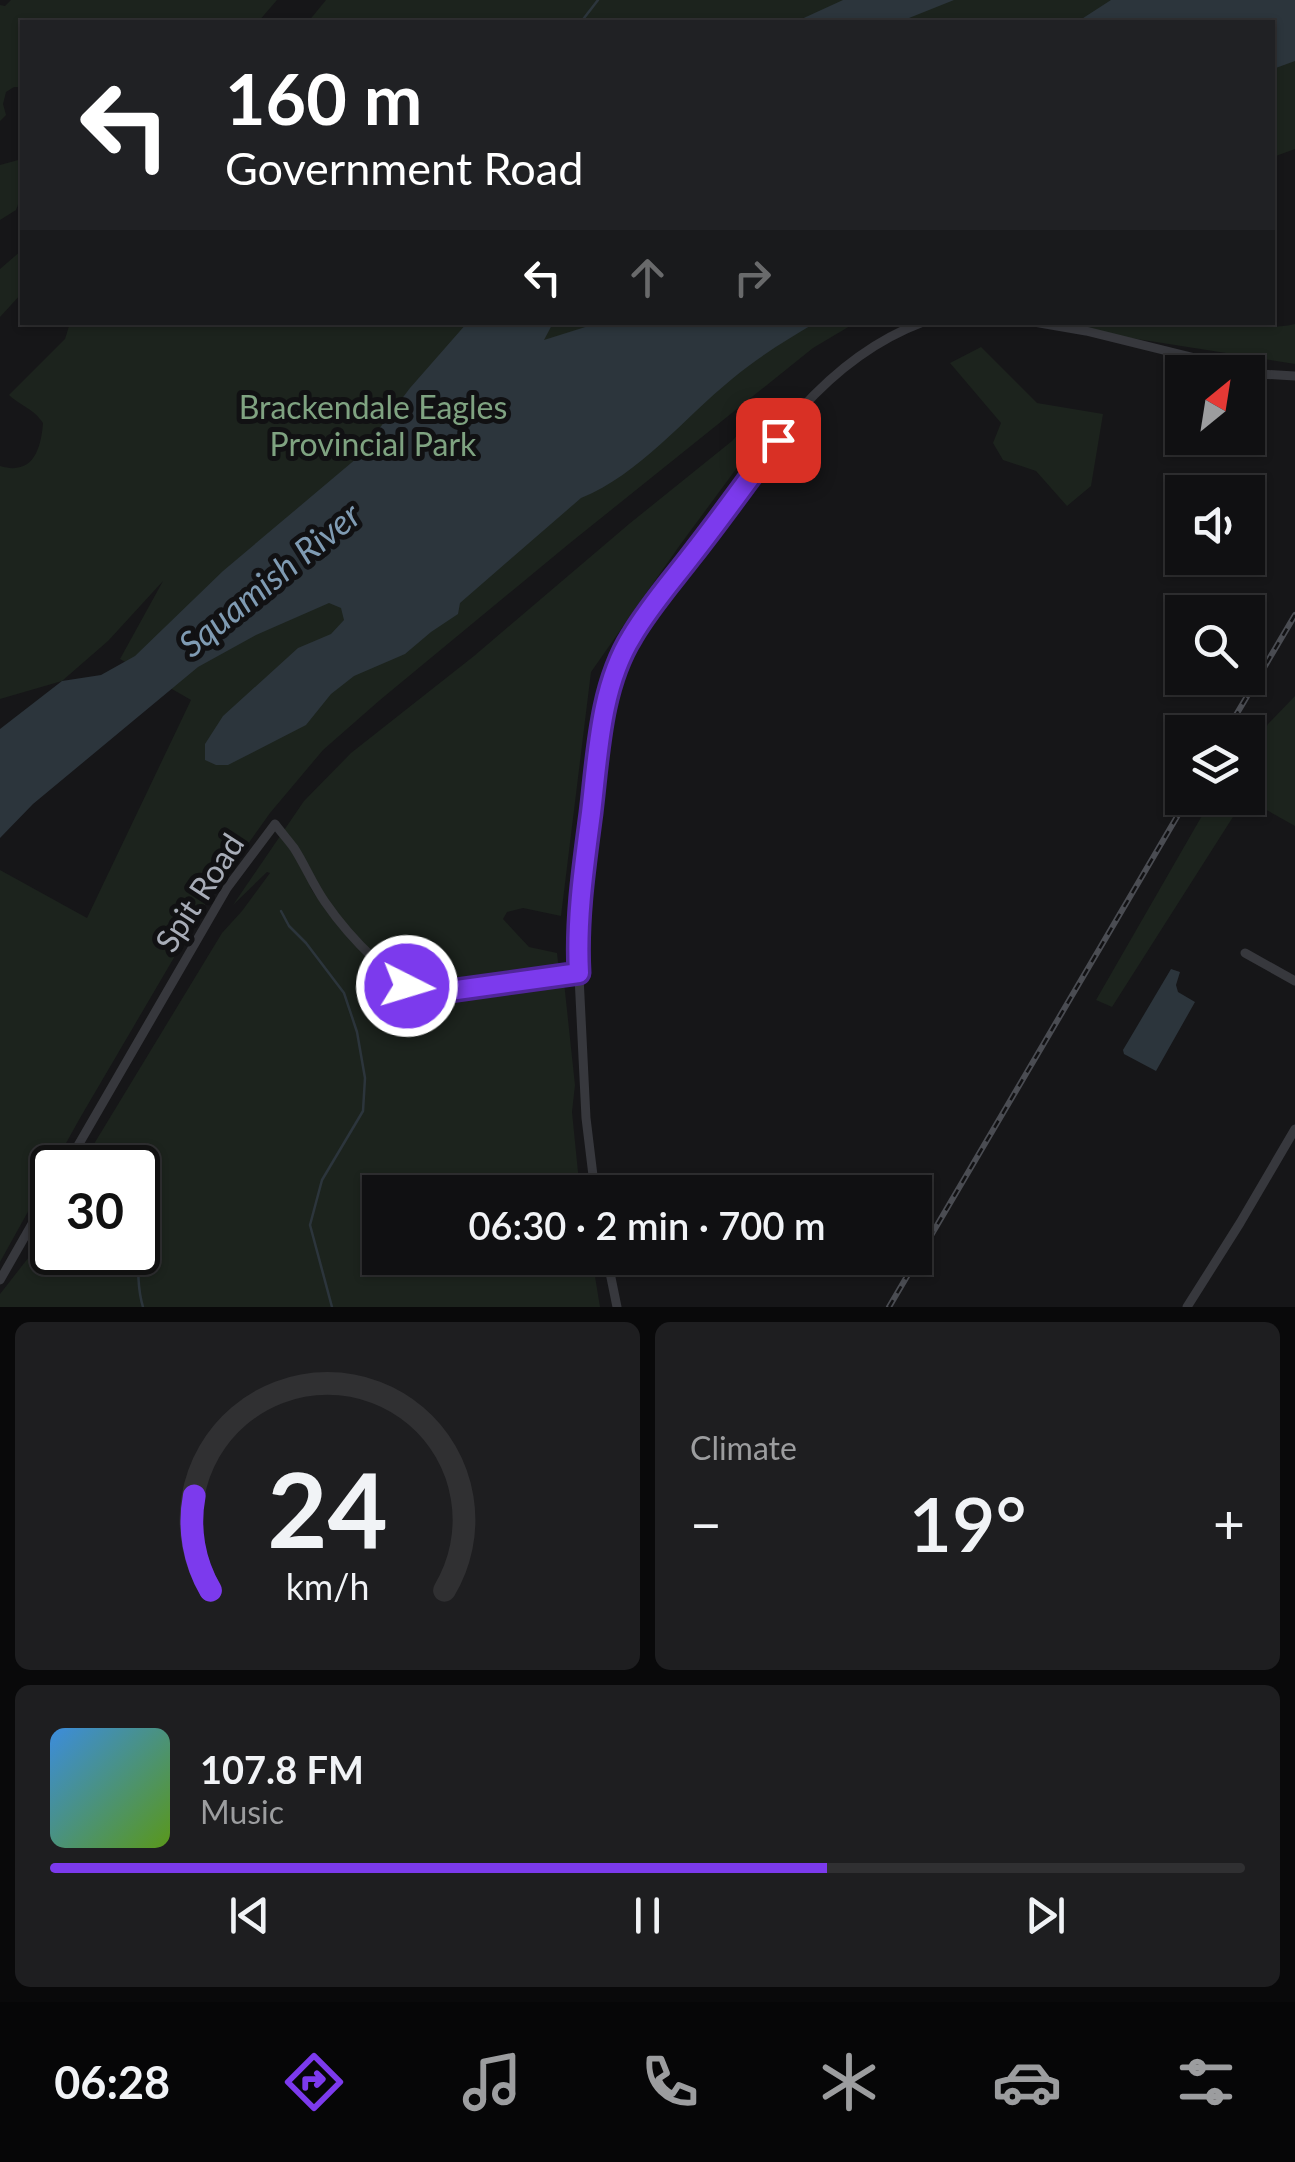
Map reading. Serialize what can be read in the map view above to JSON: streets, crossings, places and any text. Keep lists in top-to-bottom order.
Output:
{
  "streets": {
    "street": ["Spit Road"]
  },
  "water": ["Squamish River"],
  "parks": ["Brackendale Eagles Provincial Park"],
  "north": "top right",
  "page": {
    "turn": ["160 m", "Government Road"],
    "limit": "30",
    "trip": "06:30 · 2 min · 700 m",
    "tile": "Climate",
    "heat": ["−", "19°", "+"],
    "song": ["107.8 FM", "Music"],
    "tabs": "06:28",
    "gauge": ["24", "km/h"]
  }
}
